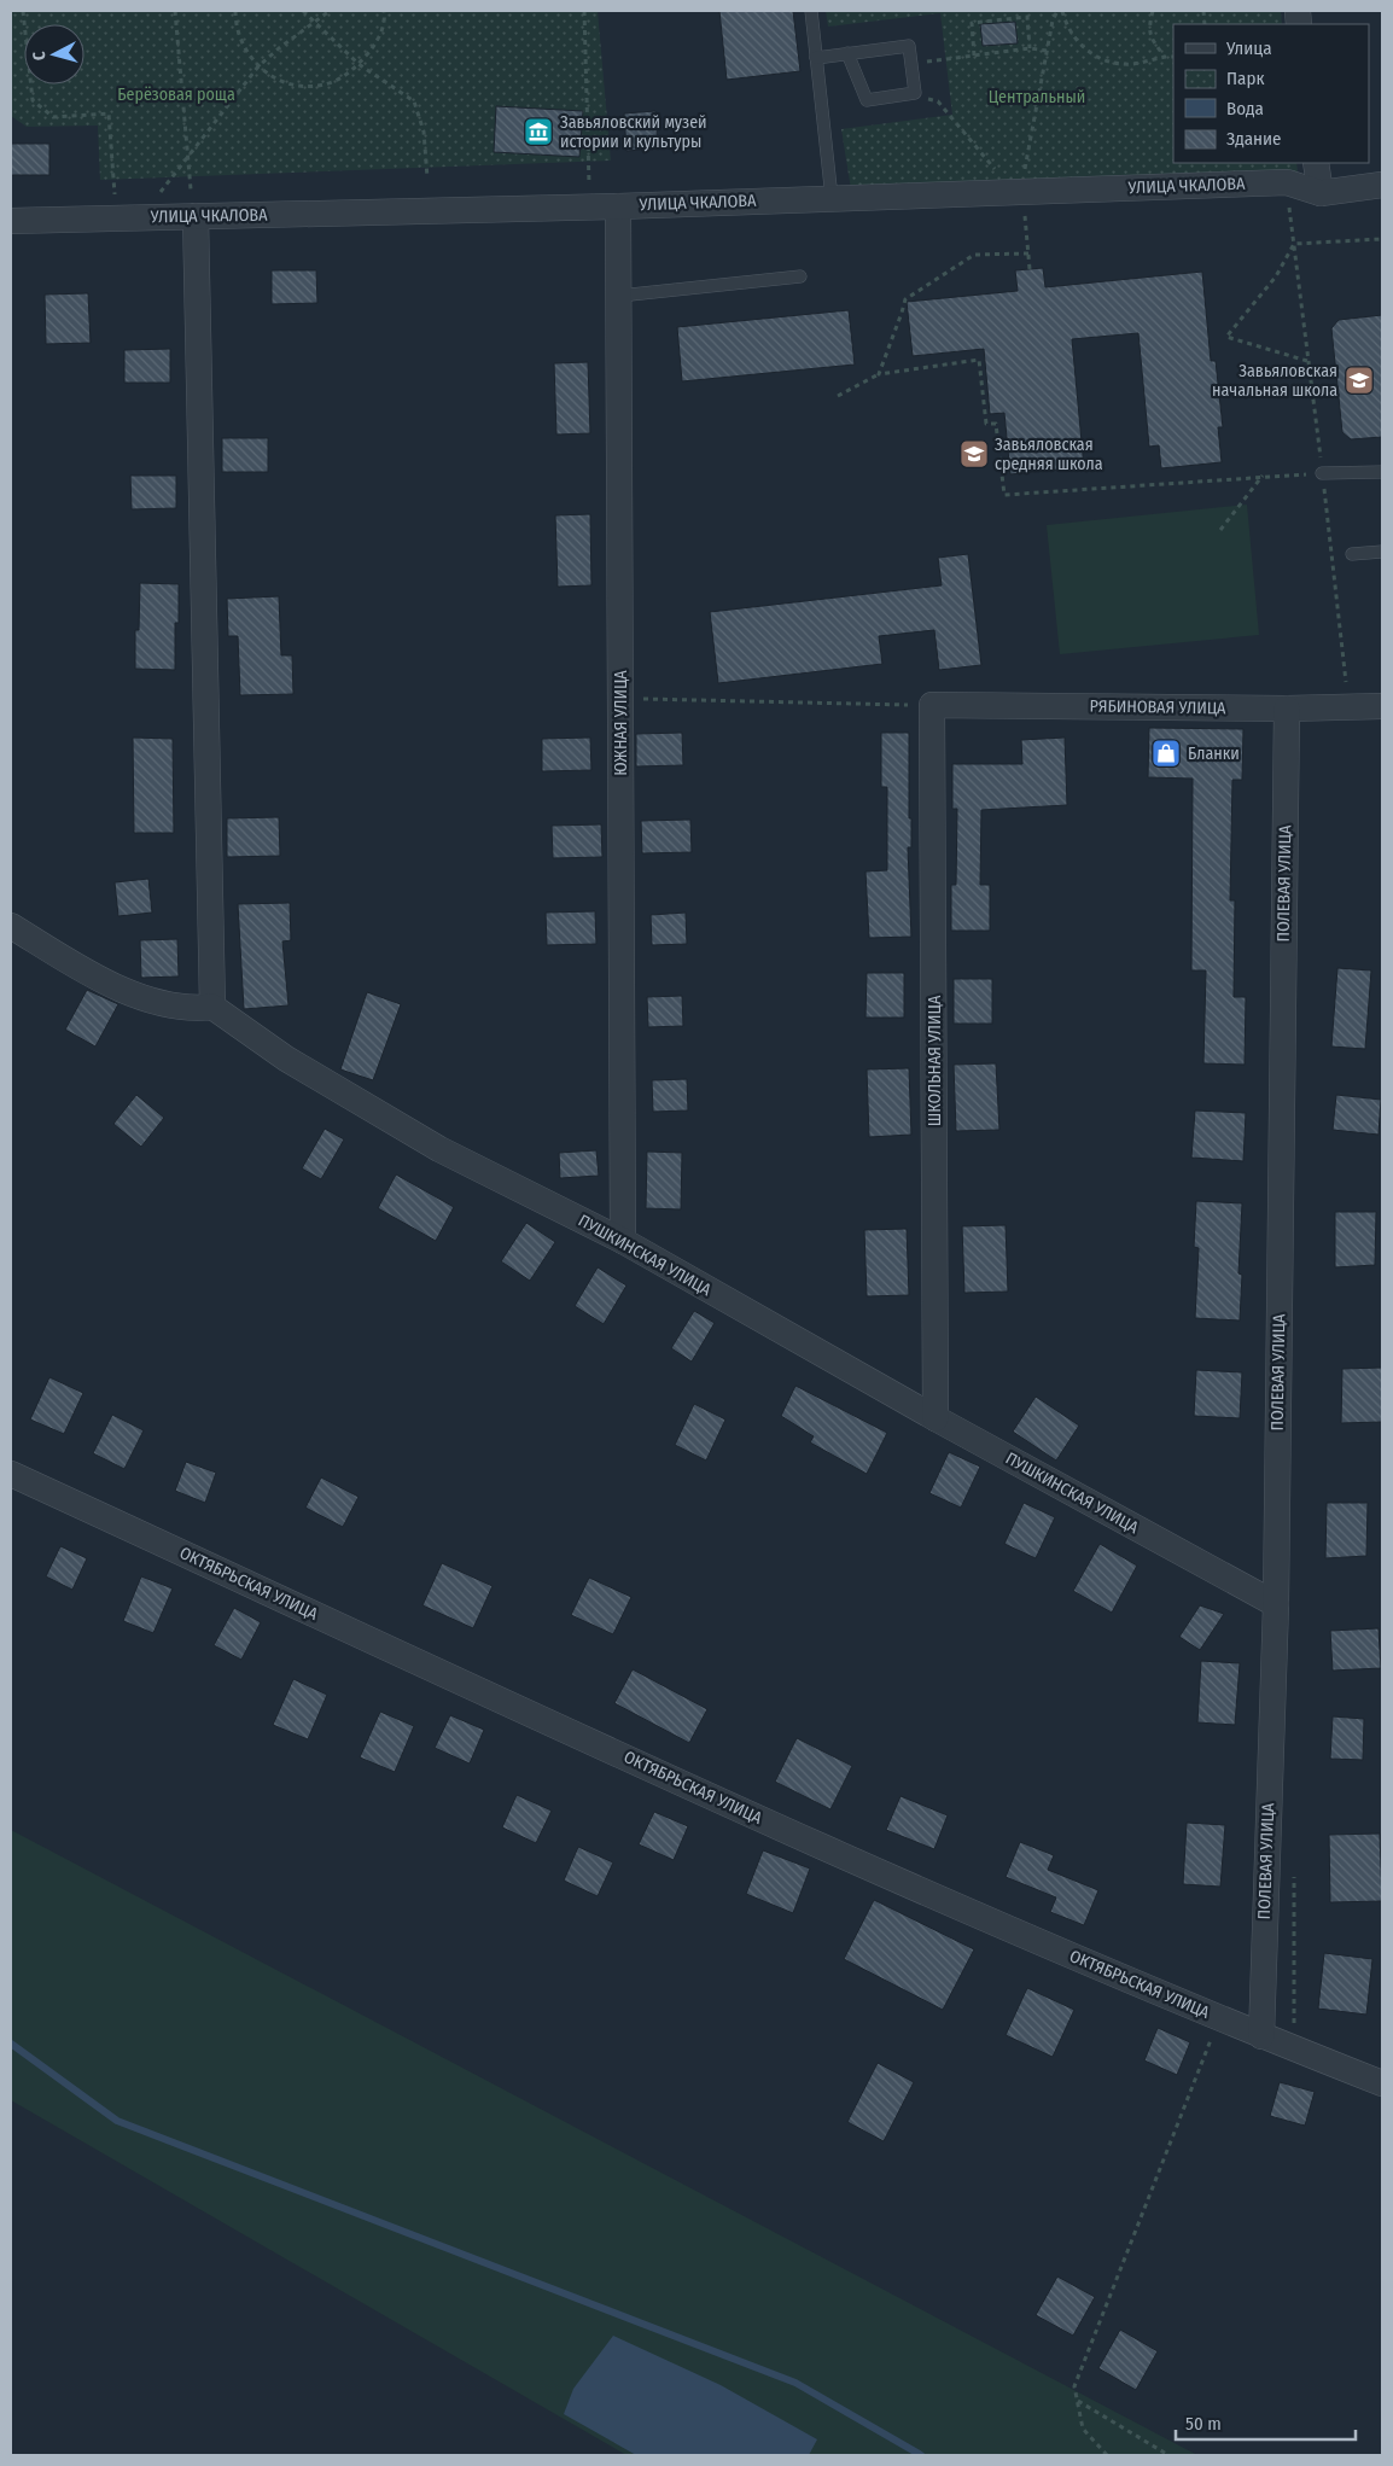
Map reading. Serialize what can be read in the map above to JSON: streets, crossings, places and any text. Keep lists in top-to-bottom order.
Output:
{
  "streets": {
    "street": [
      "УЛИЦА ЧКАЛОВА",
      "РЯБИНОВАЯ УЛИЦА",
      "ЮЖНАЯ УЛИЦА",
      "ПОЛЕВАЯ УЛИЦА",
      "ШКОЛЬНАЯ УЛИЦА",
      "ПУШКИНСКАЯ УЛИЦА",
      "ОКТЯБРЬСКАЯ УЛИЦА"
    ]
  },
  "crossings": [
    ["УЛИЦА ЧКАЛОВА", "ЮЖНАЯ УЛИЦА"],
    ["РЯБИНОВАЯ УЛИЦА", "ПОЛЕВАЯ УЛИЦА"],
    ["РЯБИНОВАЯ УЛИЦА", "ШКОЛЬНАЯ УЛИЦА"],
    ["ЮЖНАЯ УЛИЦА", "ПУШКИНСКАЯ УЛИЦА"],
    ["ПОЛЕВАЯ УЛИЦА", "ПУШКИНСКАЯ УЛИЦА"],
    ["ПОЛЕВАЯ УЛИЦА", "ОКТЯБРЬСКАЯ УЛИЦА"],
    ["ШКОЛЬНАЯ УЛИЦА", "ПУШКИНСКАЯ УЛИЦА"]
  ],
  "parks": ["Берёзовая роща", "Центральный"],
  "places": {
    "museum": ["Завьяловский музей истории и культуры"],
    "school or university": ["Завьяловская начальная школа", "Завьяловская средняя школа"],
    "shop": ["Бланки"]
  },
  "legend": [
    "Улица",
    "Парк",
    "Вода",
    "Здание"
  ],
  "scale_bar": "50 m",
  "north": "left"
}
